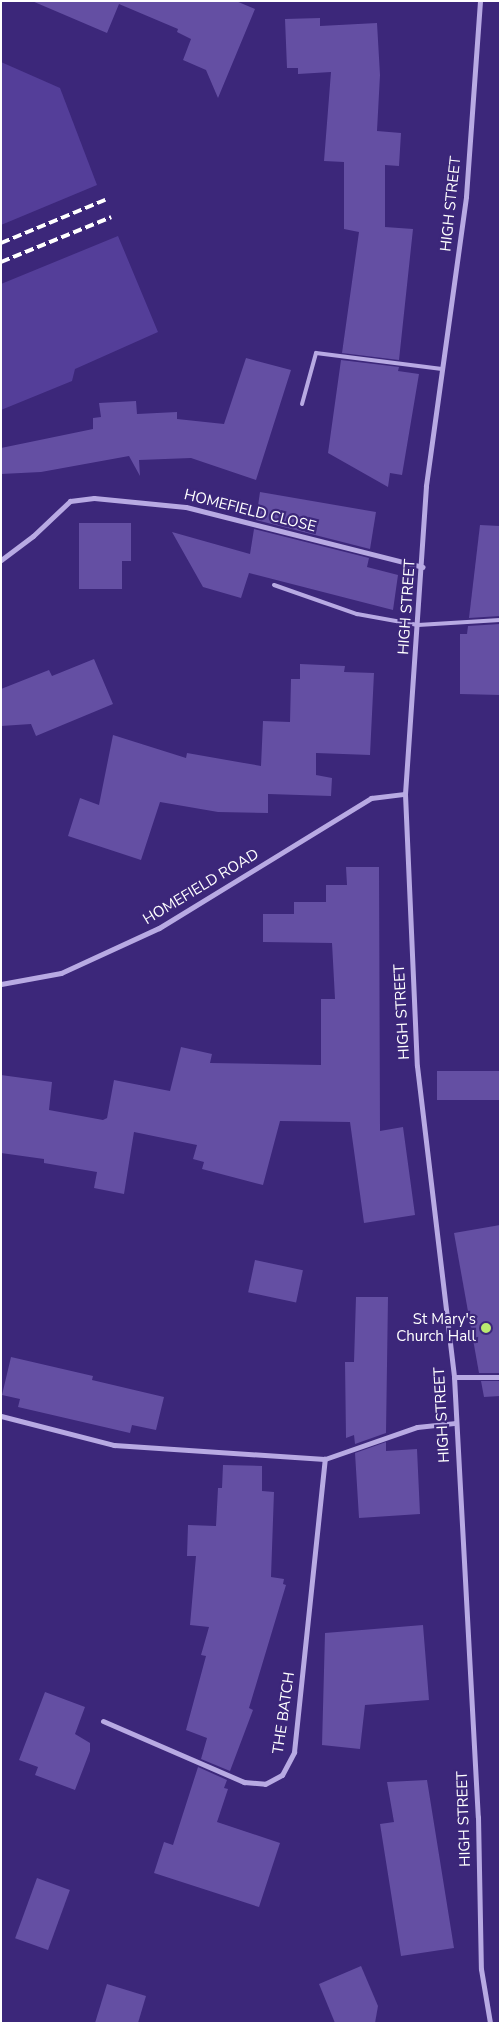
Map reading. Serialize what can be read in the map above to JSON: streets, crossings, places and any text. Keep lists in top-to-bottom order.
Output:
{
  "streets": {
    "street": [
      "HIGH STREET",
      "HOMEFIELD CLOSE",
      "HOMEFIELD ROAD",
      "THE BATCH"
    ]
  },
  "crossings": [
    ["HIGH STREET", "HOMEFIELD CLOSE"],
    ["HIGH STREET", "HOMEFIELD ROAD"]
  ],
  "places": ["St Mary's Church Hall"]
}
